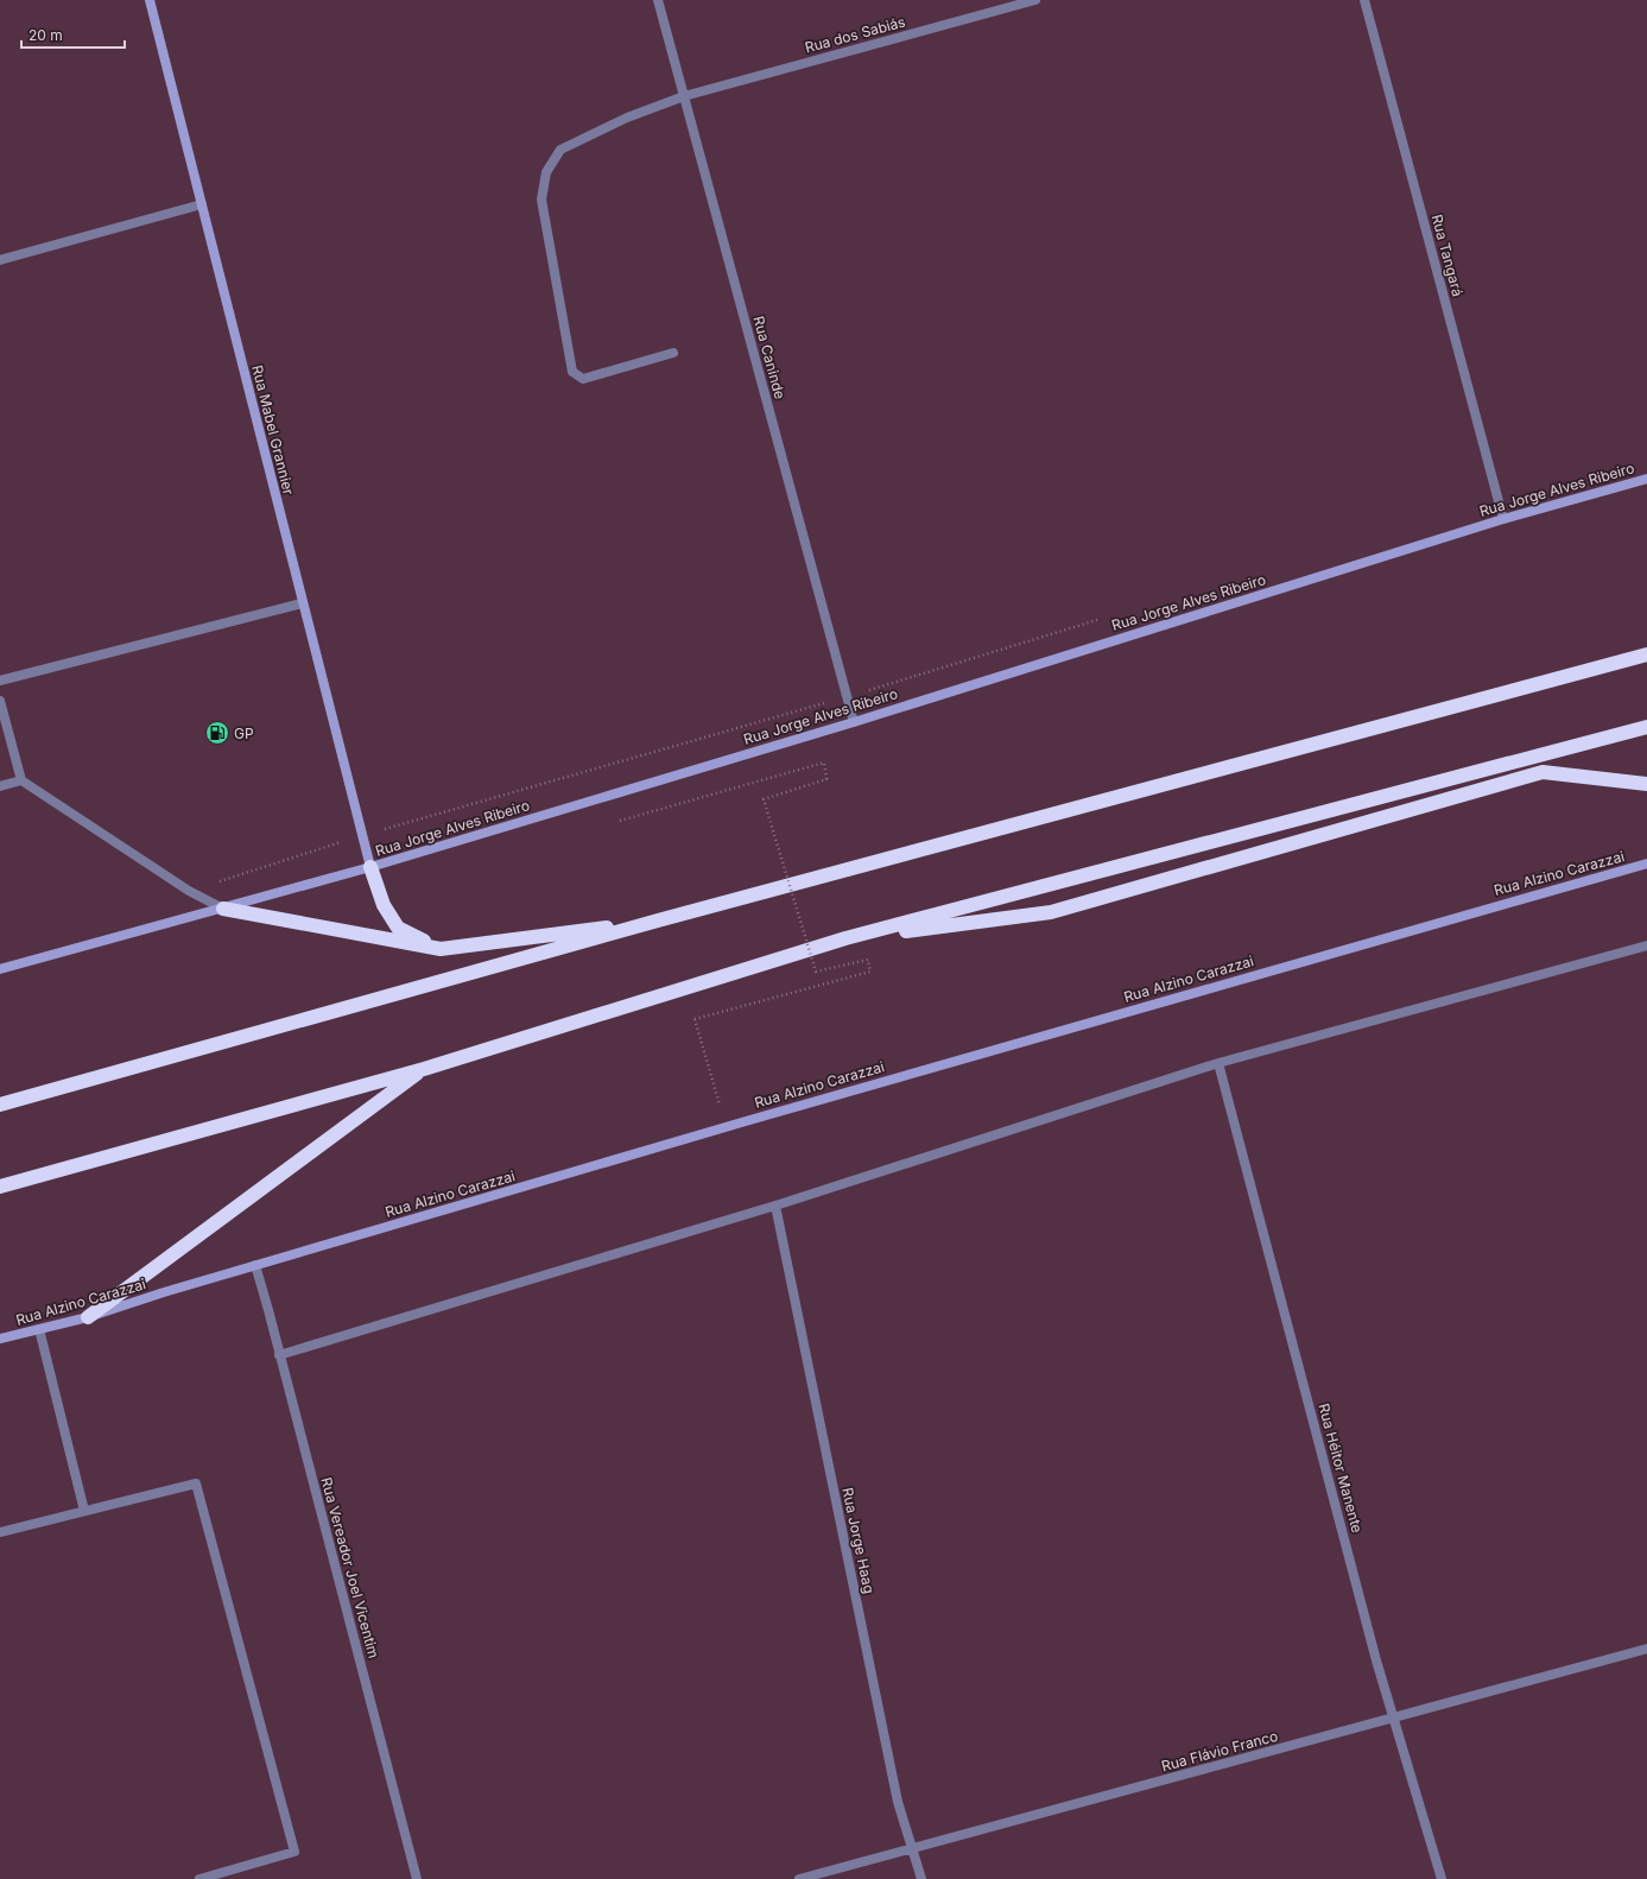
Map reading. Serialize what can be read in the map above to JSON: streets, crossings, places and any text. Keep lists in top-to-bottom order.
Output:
{
  "streets": {
    "main road": ["Rua Mabel Grannier", "Rua Jorge Alves Ribeiro", "Rua Alzino Carazzai"],
    "street": [
      "Rua dos Sabiás",
      "Rua Tangará",
      "Rua Caninde",
      "Rua Héitor Manente",
      "Rua Jorge Haag",
      "Rua Vereador Joel Vicentim",
      "Rua Flávio Franco"
    ]
  },
  "crossings": [
    ["Rua dos Sabiás", "Rua Caninde"],
    ["Rua Tangará", "Rua Jorge Alves Ribeiro"],
    ["Rua Caninde", "Rua Jorge Alves Ribeiro"],
    ["Rua Mabel Grannier", "Rua Jorge Alves Ribeiro"],
    ["Rua Alzino Carazzai", "Rua Vereador Joel Vicentim"],
    ["Rua Héitor Manente", "Rua Flávio Franco"],
    ["Rua Jorge Haag", "Rua Flávio Franco"]
  ],
  "places": {
    "fuel station": ["GP"]
  },
  "scale_bar": "20 m"
}
